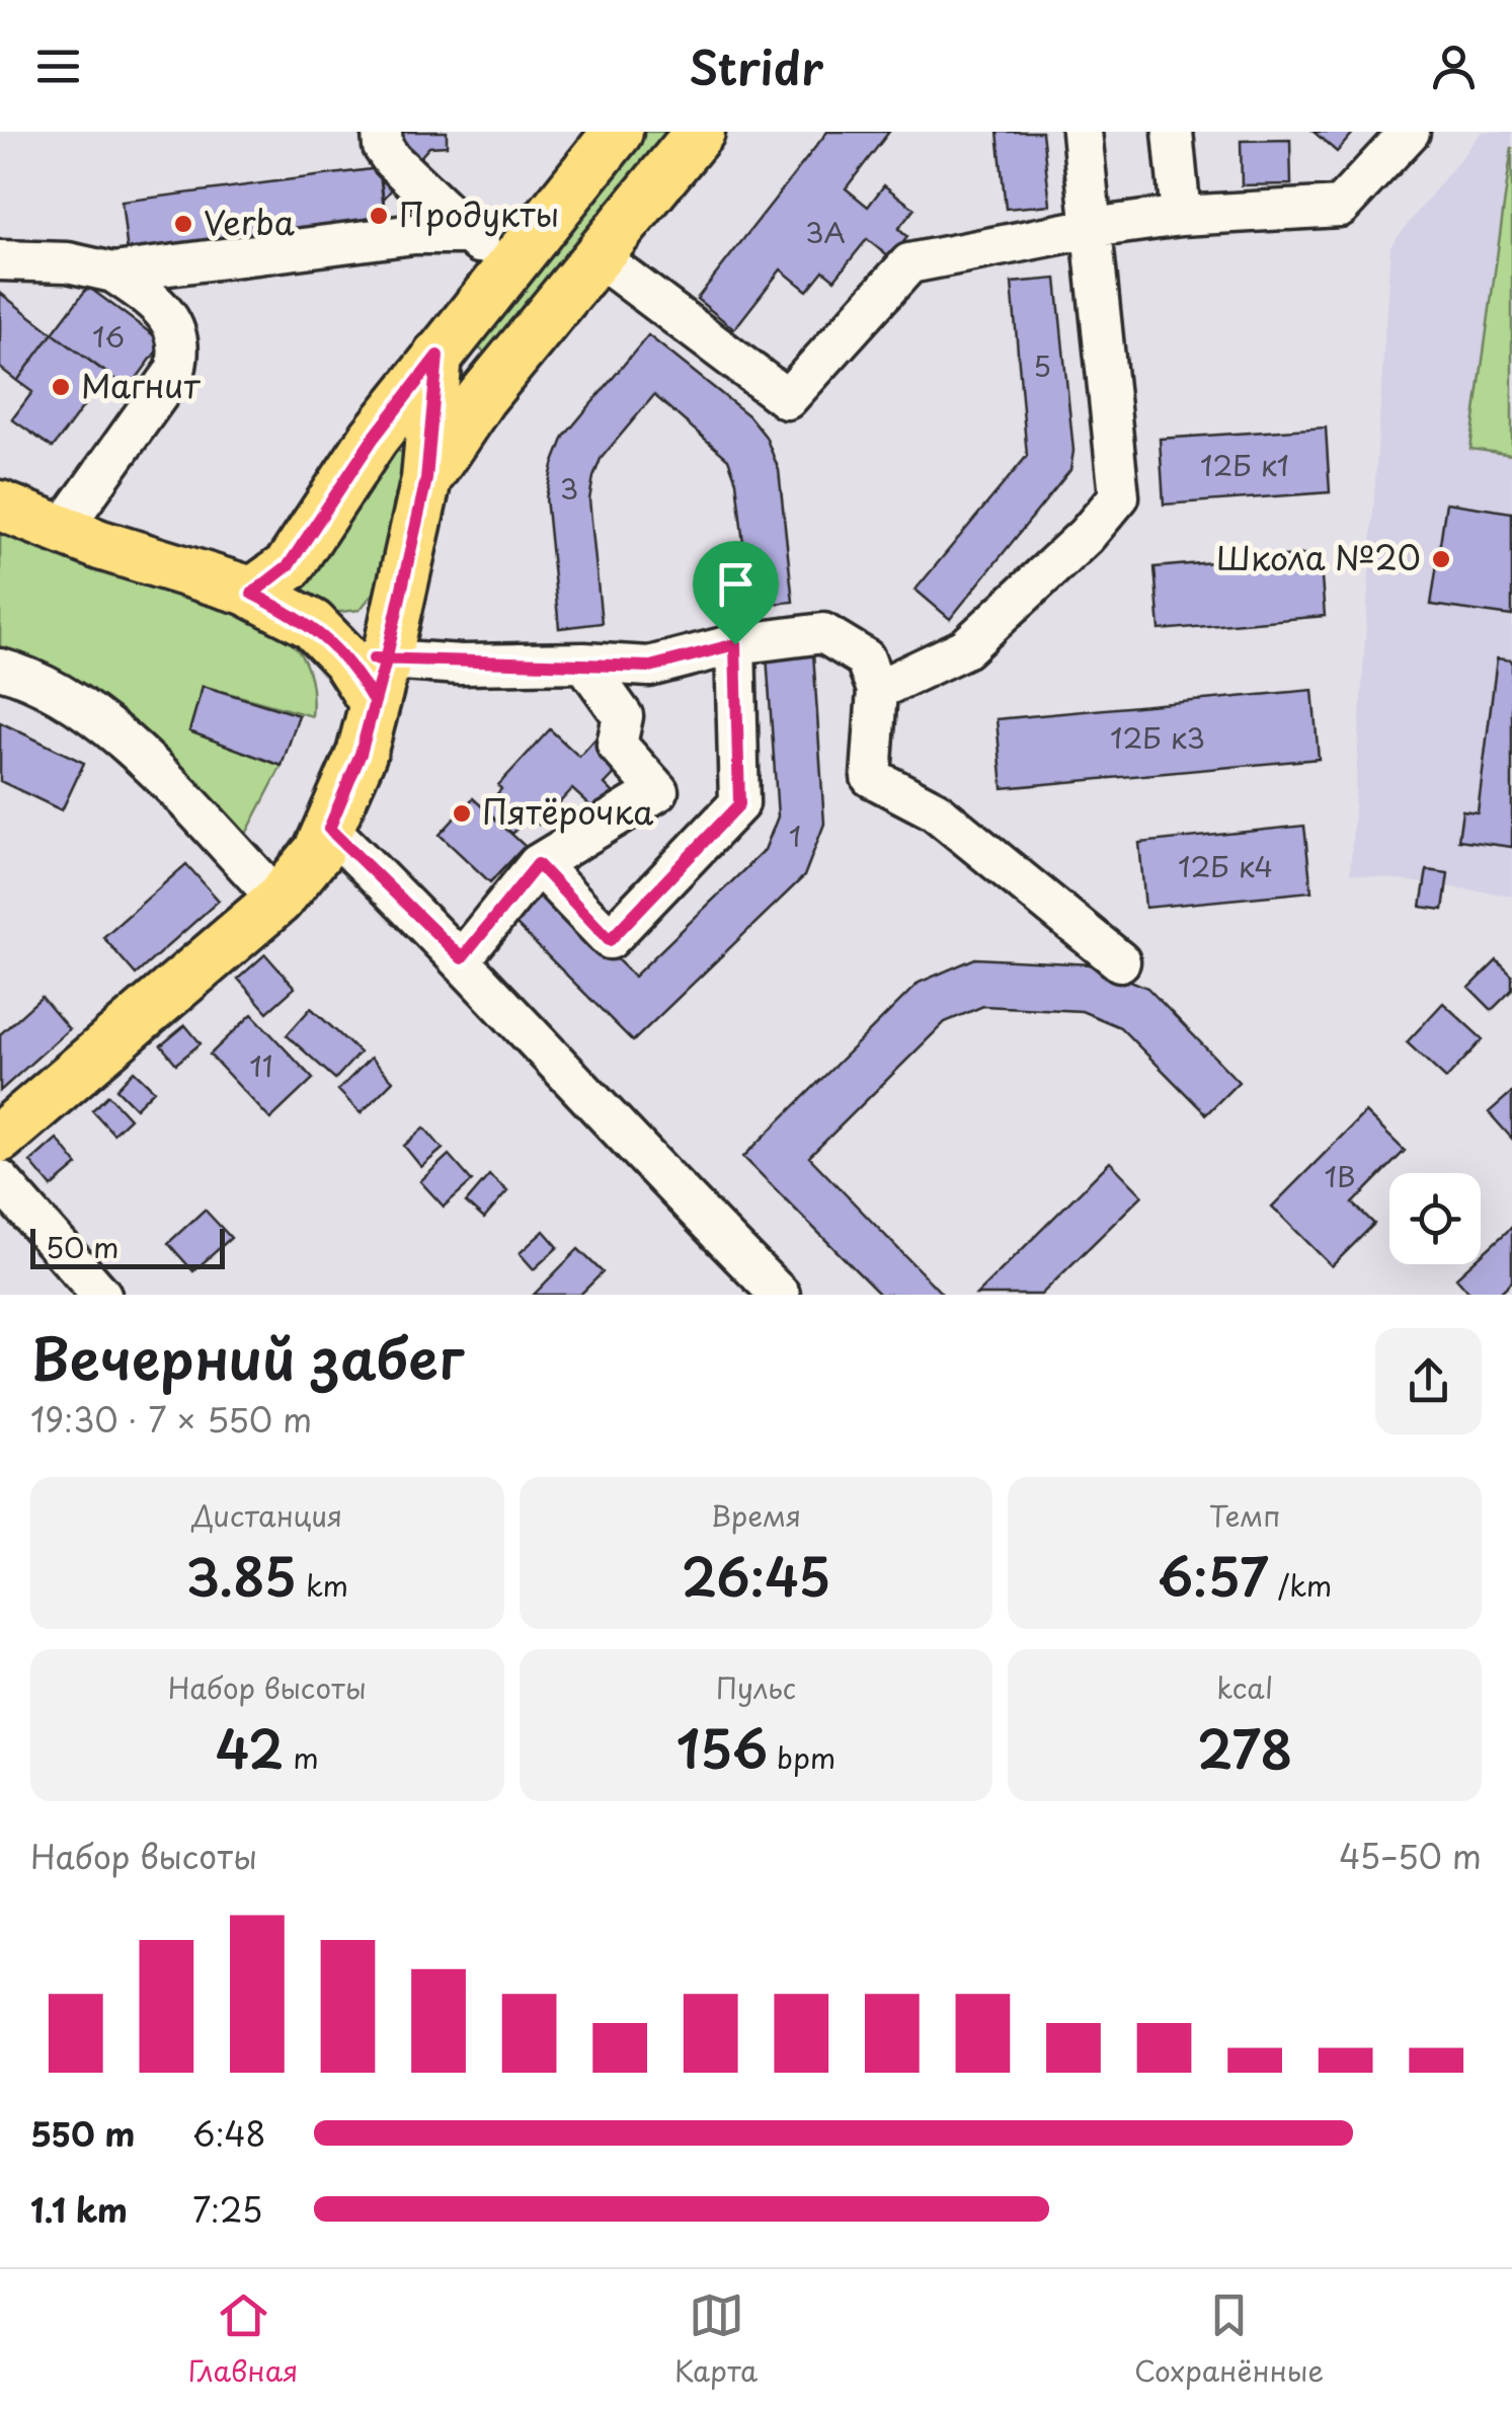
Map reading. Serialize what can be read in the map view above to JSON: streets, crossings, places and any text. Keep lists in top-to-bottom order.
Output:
{
  "places": [
    "Продукты",
    "Verba",
    "Магнит",
    "Школа №20",
    "Пятёрочка"
  ],
  "house_numbers": [
    "3А",
    "16",
    "5",
    "12Б к1",
    "3",
    "12Б к3",
    "1",
    "12Б к4",
    "11",
    "1В"
  ],
  "scale_bar": "50 m",
  "page": {
    "header": "Stridr",
    "scale": "50 m",
    "heading": ["Вечерний забег", "19:30 · 7 × 550 m"],
    "stats": [
      ["Дистанция", "3.85 km"],
      ["Время", "26:45"],
      ["Темп", "6:57 /km"],
      ["Набор высоты", "42 m"],
      ["Пульс", "156 bpm"],
      ["kcal", "278"]
    ],
    "chart": ["Набор высоты", "45–50 m"],
    "list": [
      {
        "name": "550 m",
        "note": "6:48"
      },
      {
        "name": "1.1 km",
        "note": "7:25"
      }
    ],
    "tabs": ["Главная", "Карта", "Сохранённые"]
  }
}
